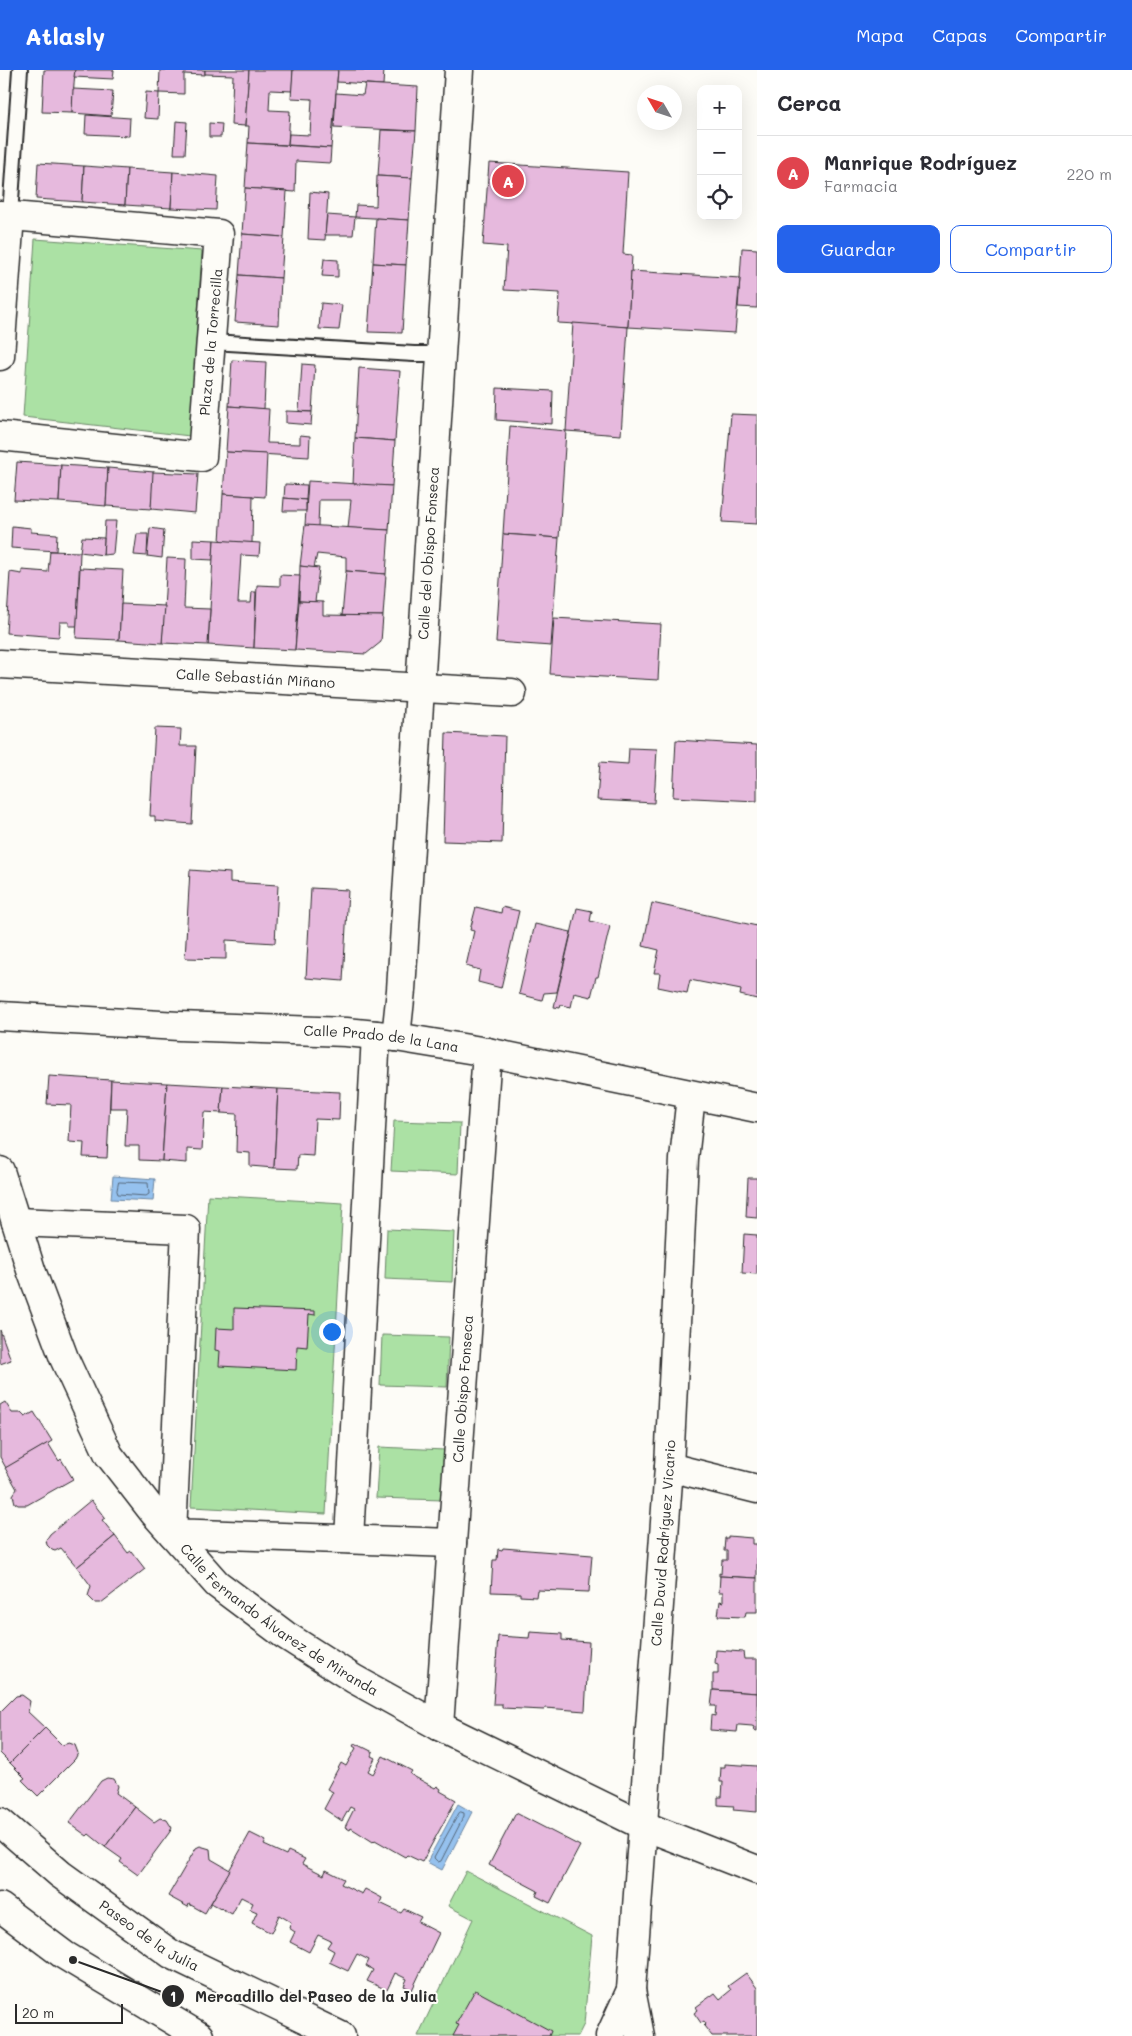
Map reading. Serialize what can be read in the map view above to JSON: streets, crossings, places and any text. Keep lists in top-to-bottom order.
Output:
{
  "streets": {
    "street": [
      "Plaza de la Torrecilla",
      "Calle del Obispo Fonseca",
      "Calle Sebastián Miñano",
      "Calle Prado de la Lana",
      "Calle Obispo Fonseca",
      "Calle David Rodríguez Vicario",
      "Calle Fernando Álvarez de Miranda",
      "Paseo de la Julia"
    ]
  },
  "crossings": [
    ["Calle del Obispo Fonseca", "Calle Sebastián Miñano"],
    ["Calle del Obispo Fonseca", "Calle Prado de la Lana"],
    ["Calle Prado de la Lana", "Calle Obispo Fonseca"],
    ["Calle Prado de la Lana", "Calle David Rodríguez Vicario"],
    ["Calle Obispo Fonseca", "Calle Fernando Álvarez de Miranda"],
    ["Calle David Rodríguez Vicario", "Calle Fernando Álvarez de Miranda"]
  ],
  "places": ["Mercadillo del Paseo de la Julia"],
  "scale_bar": "20 m",
  "north": "top left",
  "page": {
    "header": "Atlasly",
    "nav": ["Mapa", "Capas", "Compartir"],
    "heading": "Cerca",
    "map_buttons": ["+", "−"],
    "list": [
      {
        "mark": "A",
        "name": "Manrique Rodríguez",
        "note": "Farmacia",
        "value": "220 m"
      }
    ],
    "pins": "A",
    "buttons": ["Guardar", "Compartir"],
    "scale": "20 m"
  }
}
